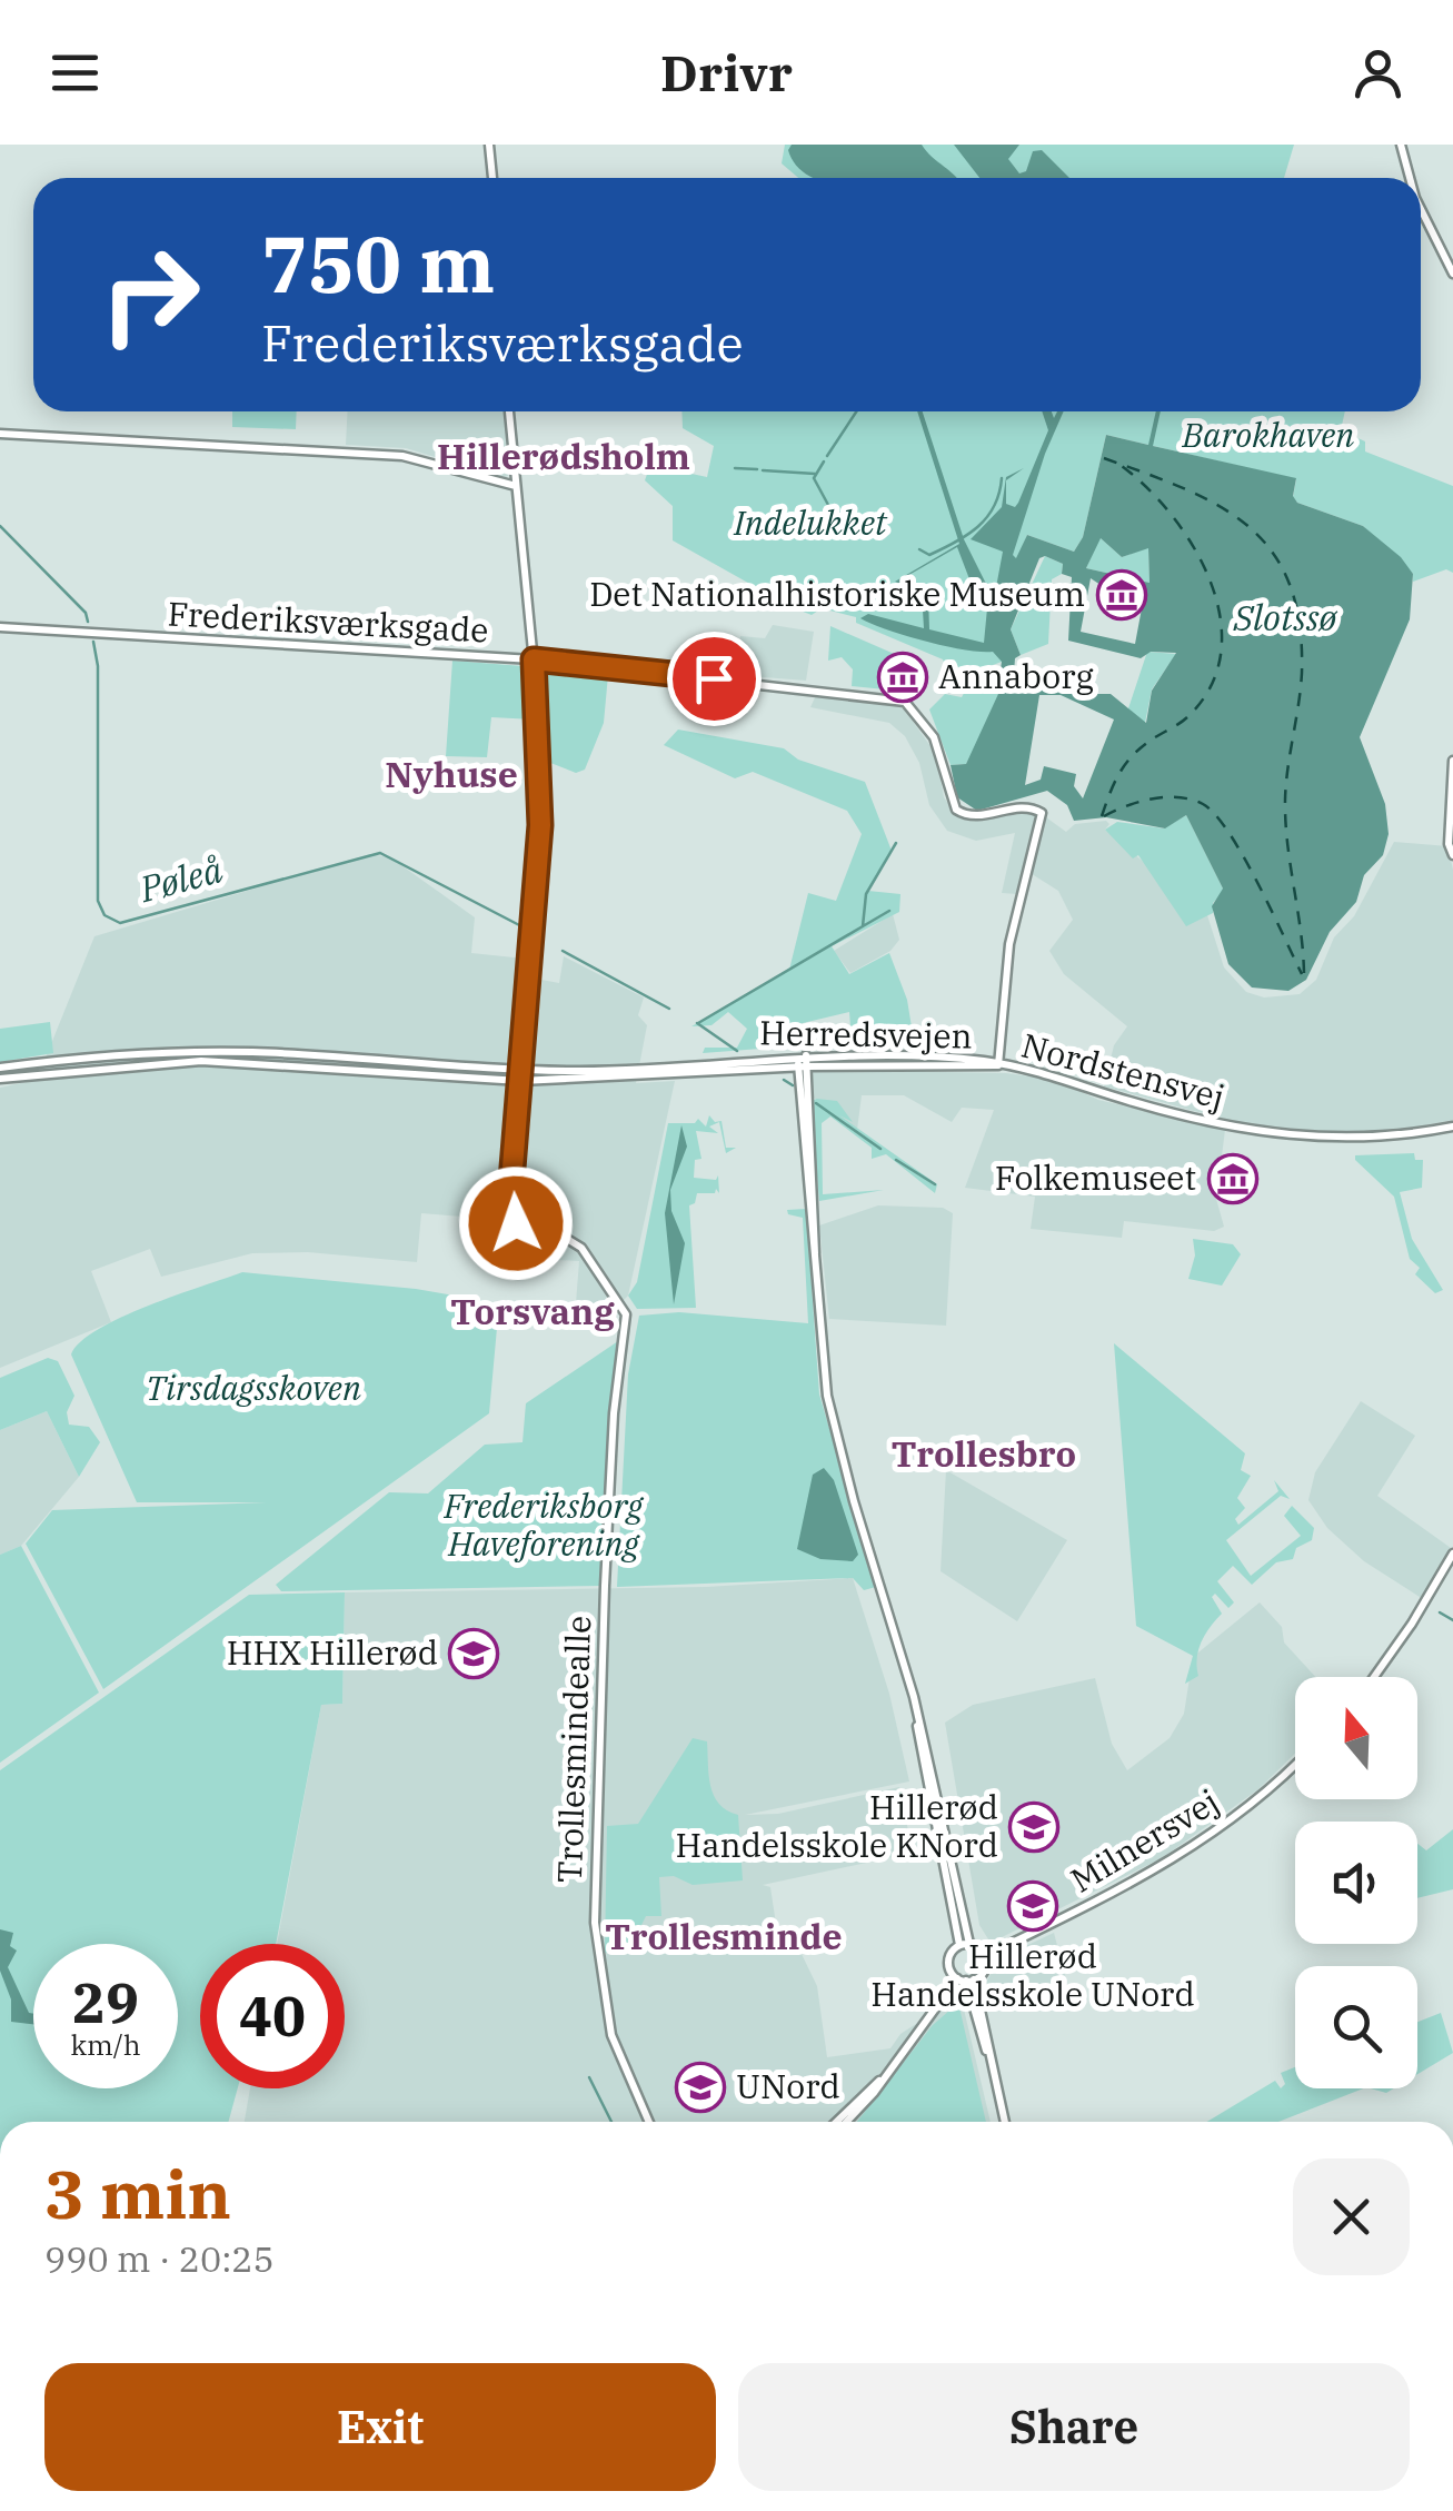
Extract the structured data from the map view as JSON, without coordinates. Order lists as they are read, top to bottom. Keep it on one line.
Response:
{"streets":{"street":["Frederiksværksgade","Herredsvejen","Nordstensvej","Trollesmindealle","Milnersvej"]},"crossings":[["Frederiksværksgade","Herredsvejen"],["Frederiksværksgade","Nordstensvej"],["Herredsvejen","Nordstensvej"],["Herredsvejen","Trollesmindealle"]],"districts":["Hillerødsholm","Nyhuse","Torsvang","Trollesbro","Trollesminde"],"water":["Slotssø","Pøleå"],"parks":["Barokhaven","Indelukket","Tirsdagsskoven","Frederiksborg Haveforening"],"places":{"museum":["Det Nationalhistoriske Museum","Annaborg","Folkemuseet"],"school or university":["HHX Hillerød","Hillerød Handelsskole KNord","Hillerød Handelsskole UNord","UNord"]},"north":"top","page":{"header":"Drivr","turn":["750 m","Frederiksværksgade"],"speed":"29 km/h","limit":"40","heading":["3 min","990 m · 20:25"],"buttons":["Exit","Share"]}}
